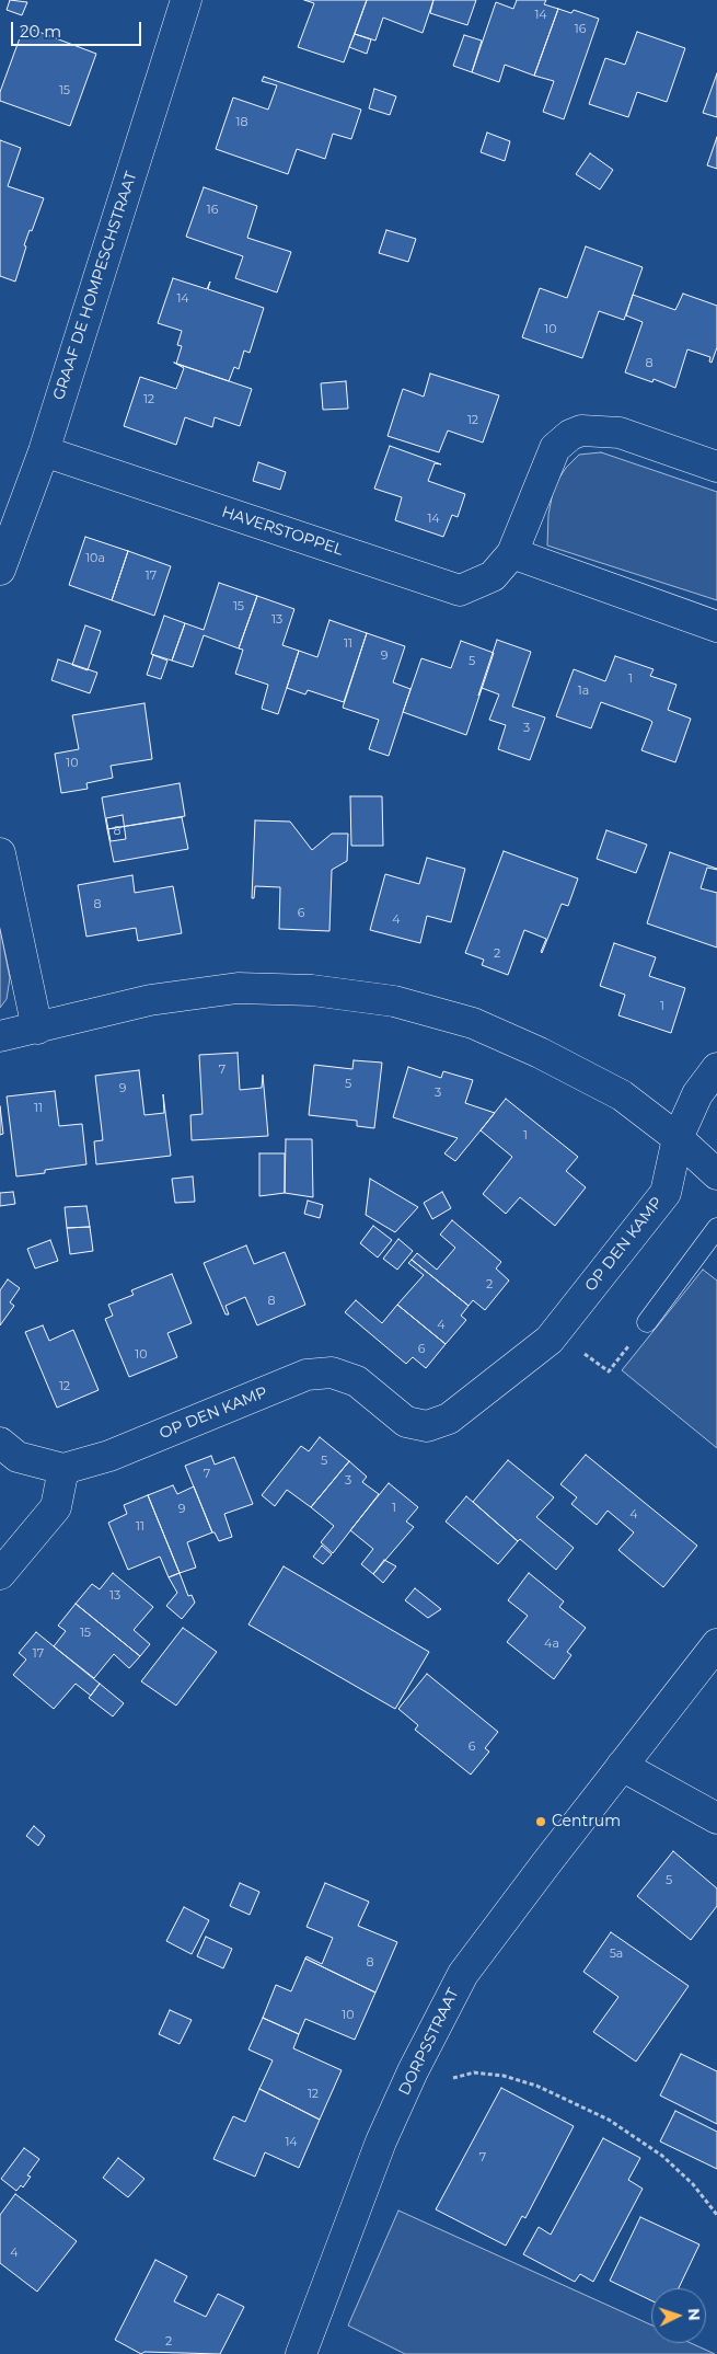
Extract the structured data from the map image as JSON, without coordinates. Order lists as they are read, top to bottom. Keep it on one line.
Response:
{"streets":{"street":["GRAAF DE HOMPESCHSTRAAT","HAVERSTOPPEL","OP DEN KAMP","DORPSSTRAAT"]},"crossings":[["GRAAF DE HOMPESCHSTRAAT","HAVERSTOPPEL"]],"places":["Centrum"],"house_numbers":["14","16","15","18","16","14","10","8","12","12","14","10a","17","15","13","11","9","5","1","1a","3","10","8","8","6","4","2","1","7","5","9","3","11","1","2","8","4","6","10","12","5","7","3","1","9","4","11","13","15","4a","17","6","5","5a","8","10","12","14","7","4","2"],"scale_bar":"20 m","north":"right"}
